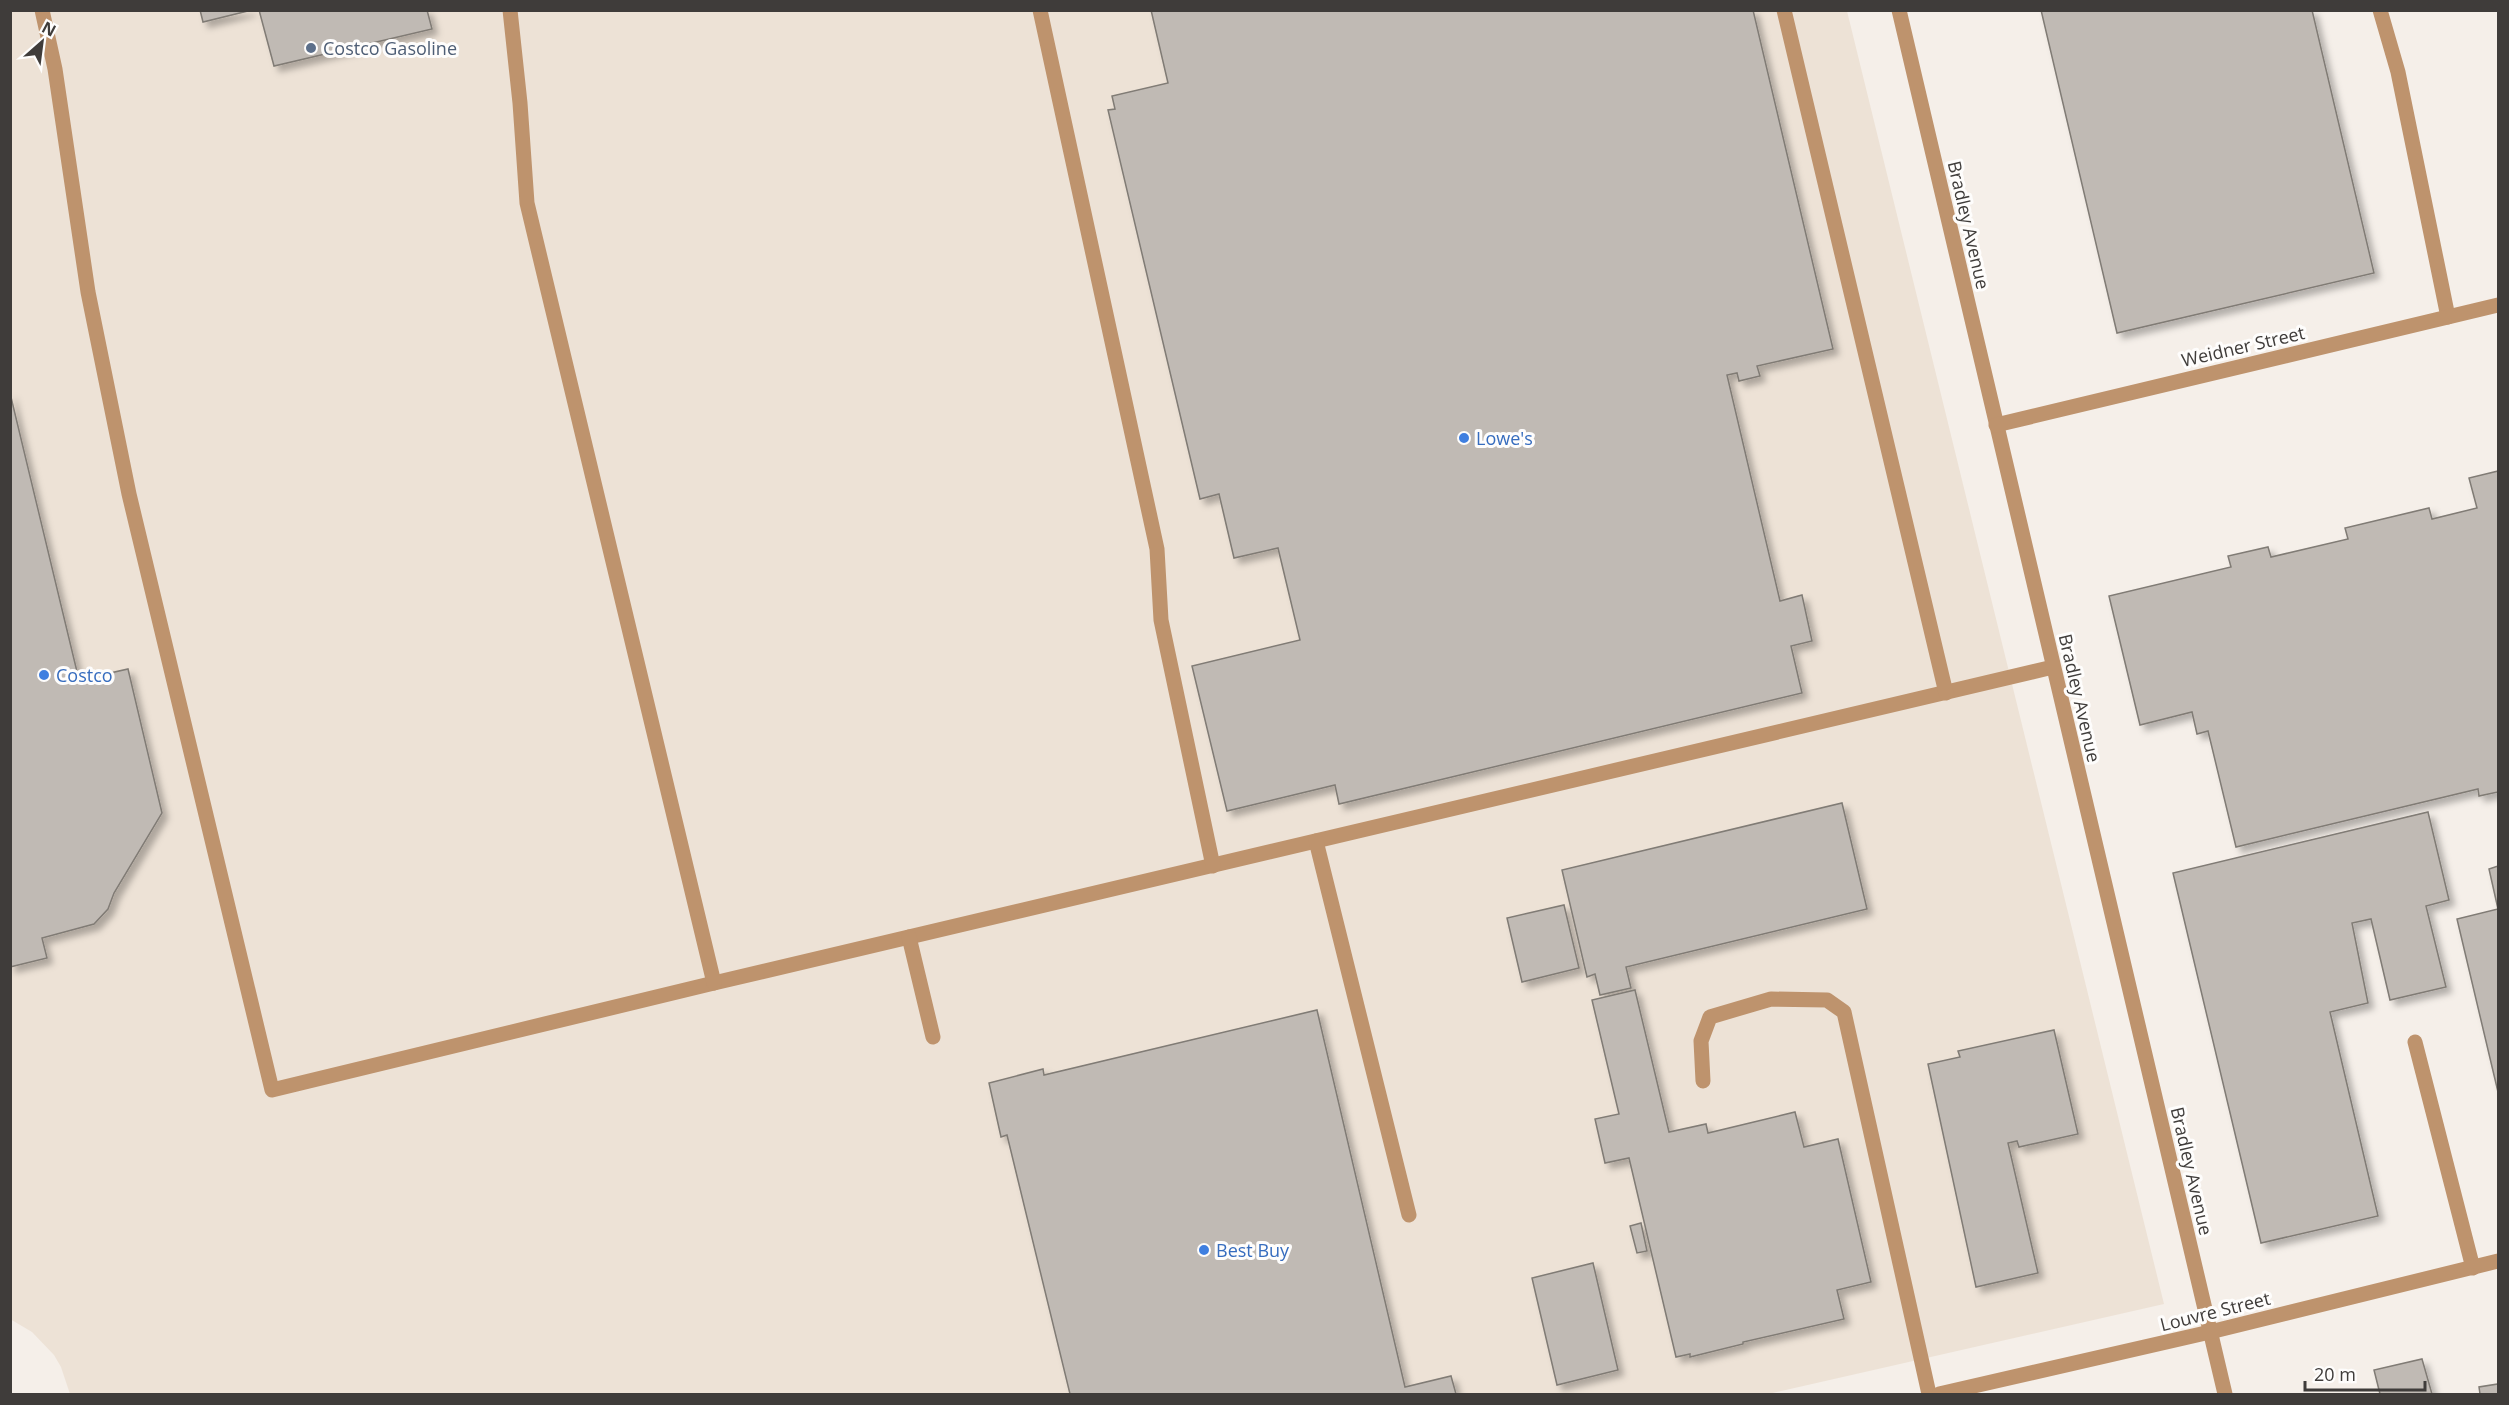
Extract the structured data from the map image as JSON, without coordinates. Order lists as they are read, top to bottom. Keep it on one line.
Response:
{"streets":{"street":["Bradley Avenue","Weidner Street","Louvre Street"]},"crossings":[["Bradley Avenue","Weidner Street"],["Bradley Avenue","Louvre Street"]],"places":["Costco Gasoline","Lowe's","Costco","Best Buy"],"scale_bar":"20 m","north":"top right"}
